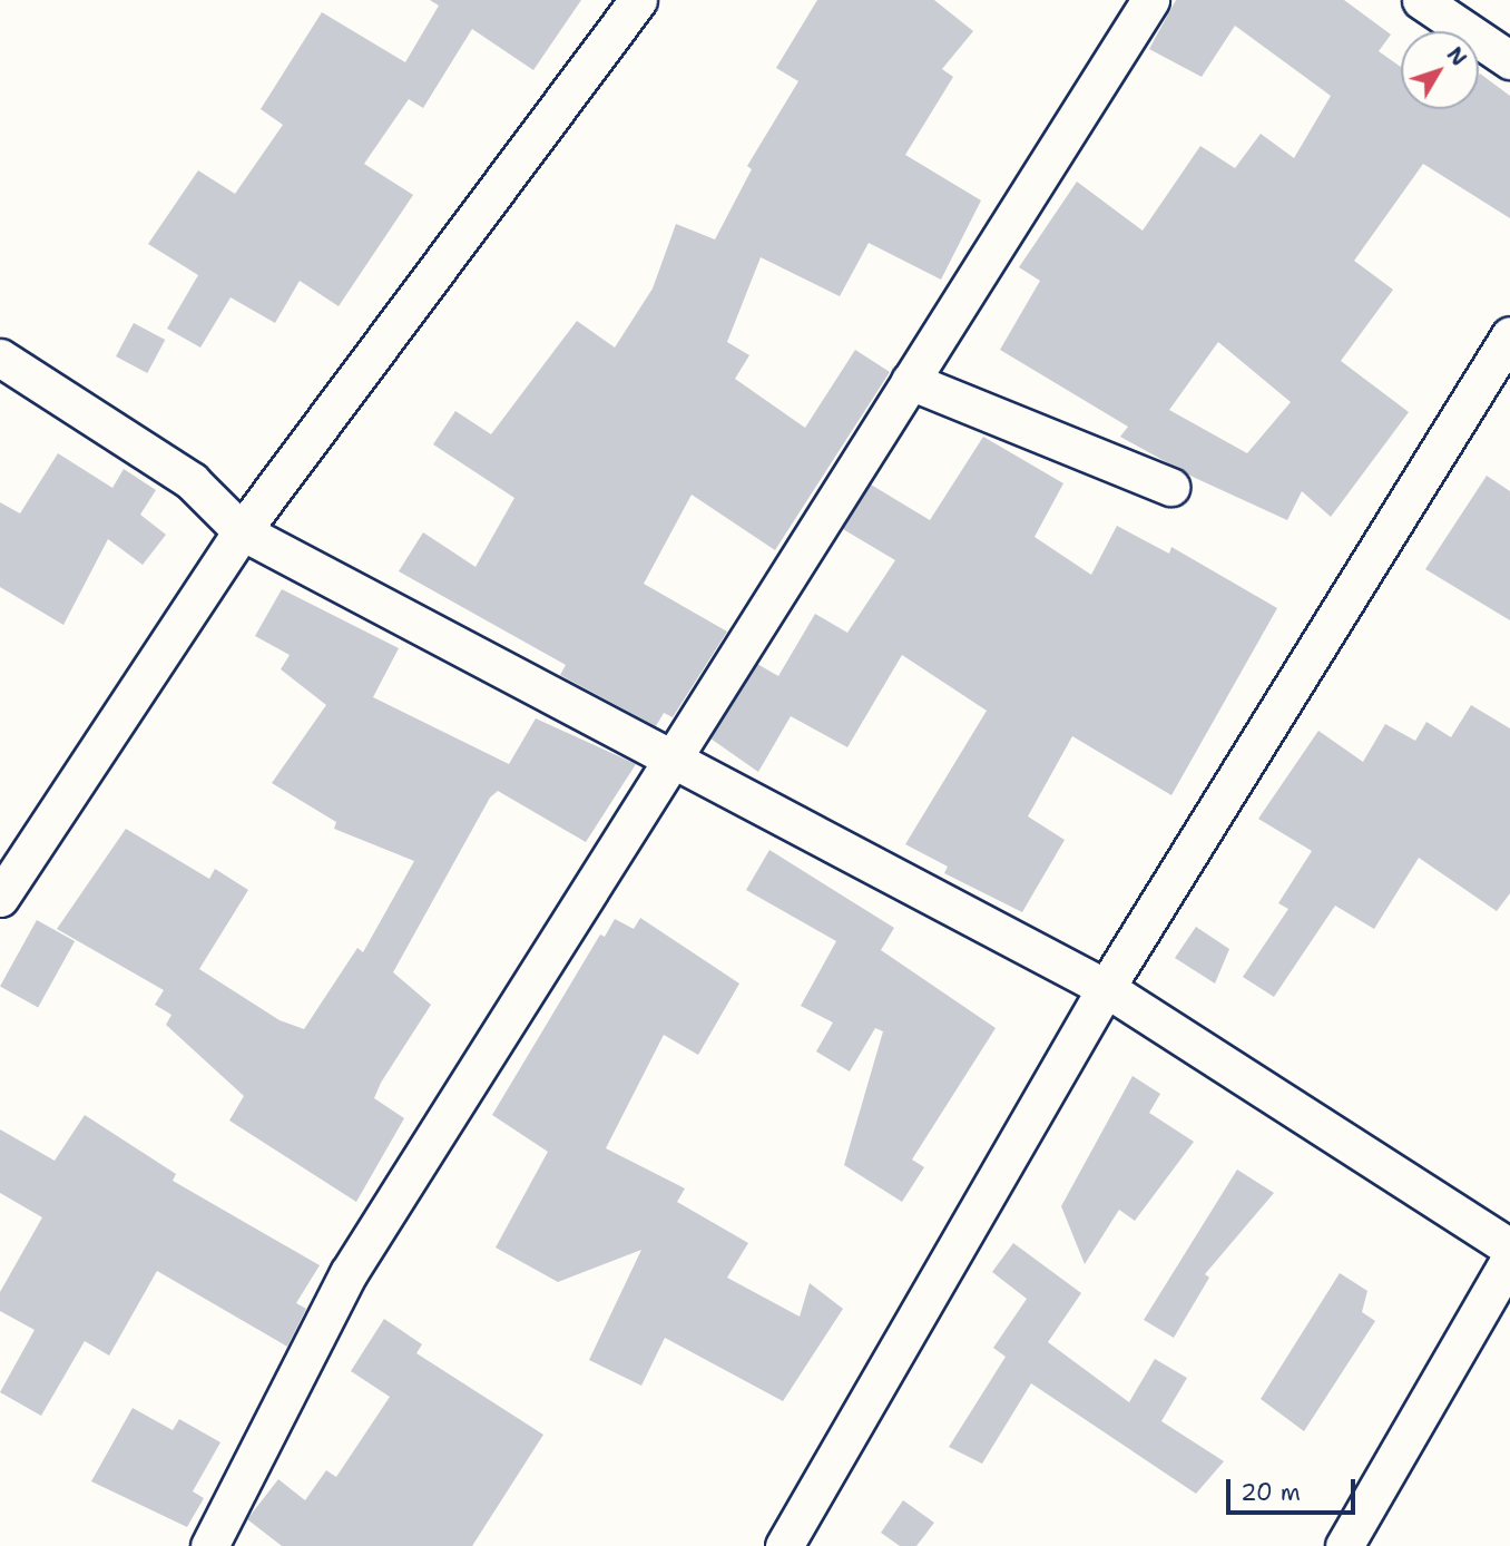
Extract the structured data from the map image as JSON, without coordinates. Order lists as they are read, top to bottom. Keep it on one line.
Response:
{"scale_bar":"20 m","north":"top right"}
